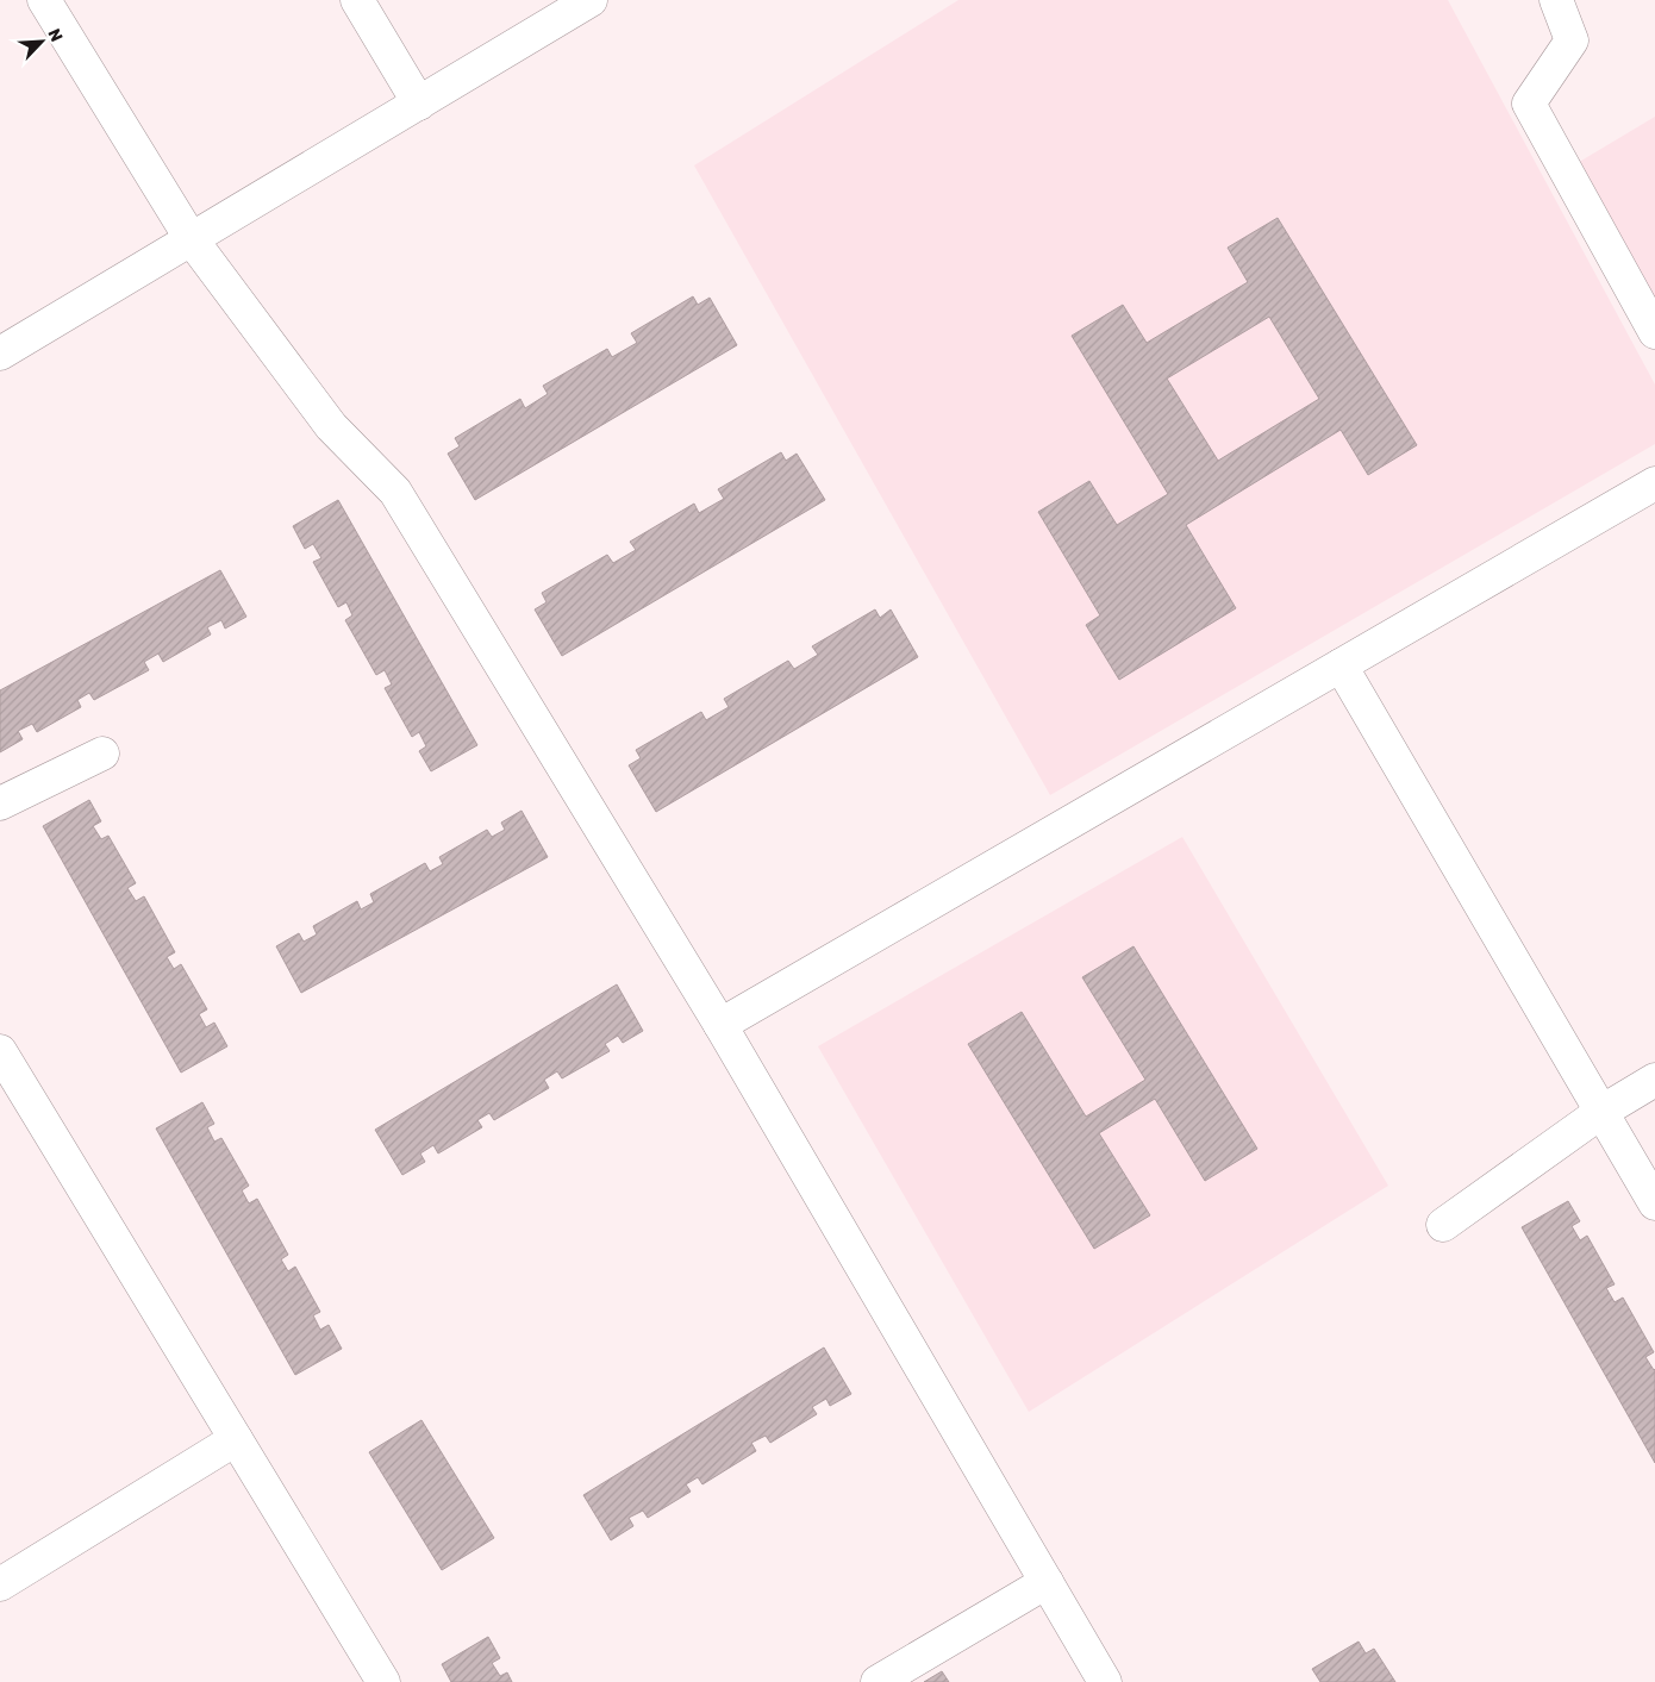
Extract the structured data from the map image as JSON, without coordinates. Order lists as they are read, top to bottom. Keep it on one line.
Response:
{"north":"top right"}
